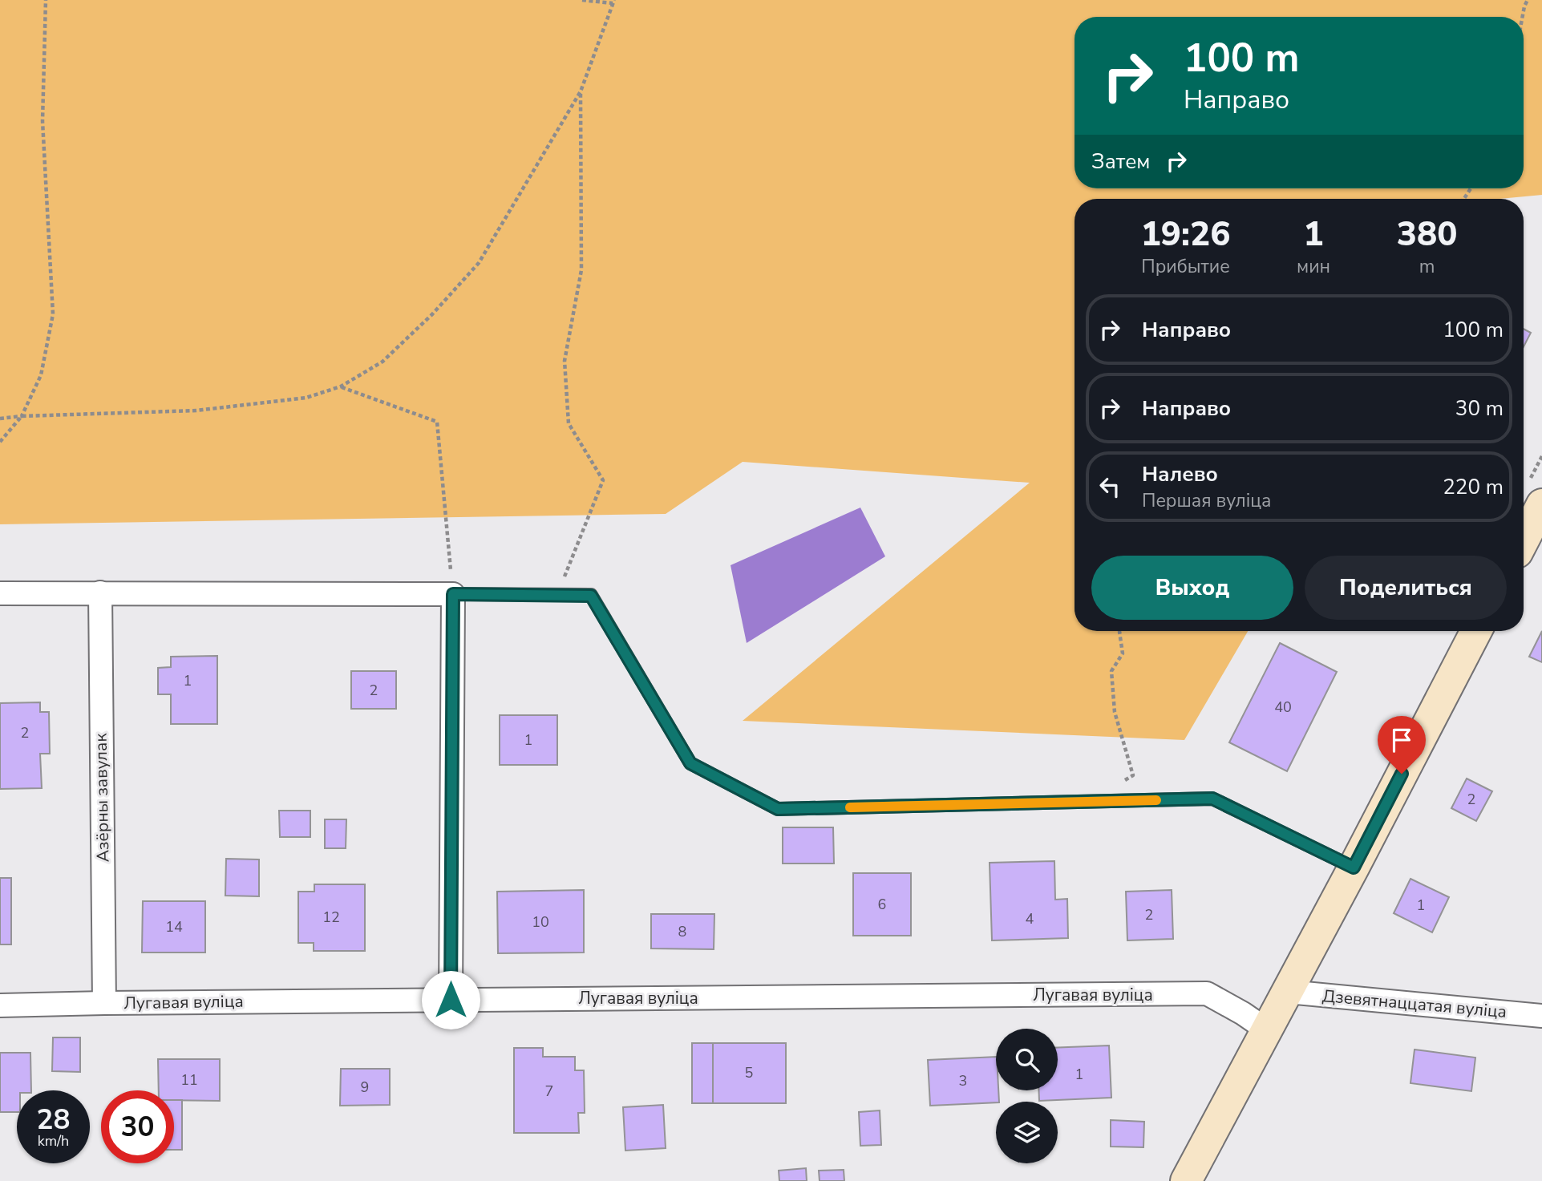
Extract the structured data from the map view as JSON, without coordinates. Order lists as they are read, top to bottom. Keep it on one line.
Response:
{"streets":{"street":["Азёрны завулак","Лугавая вуліца","Дзевятнаццатая вуліца"]},"crossings":[["Азёрны завулак","Лугавая вуліца"]],"house_numbers":["1","2","40","2","1","2","6","1","2","12","4","10","14","8","5","1","11","3","9","7"],"page":{"turn":["100 m","Направо"],"then":"Затем","eta":["19:26","Прибытие","1","мин","380","m"],"list":[{"name":"Направо","value":"100 m"},{"name":"Направо","value":"30 m"},{"name":"Налево","note":"Першая вуліца","value":"220 m"}],"buttons":["Выход","Поделиться"],"speed":"28 km/h","limit":"30"}}
